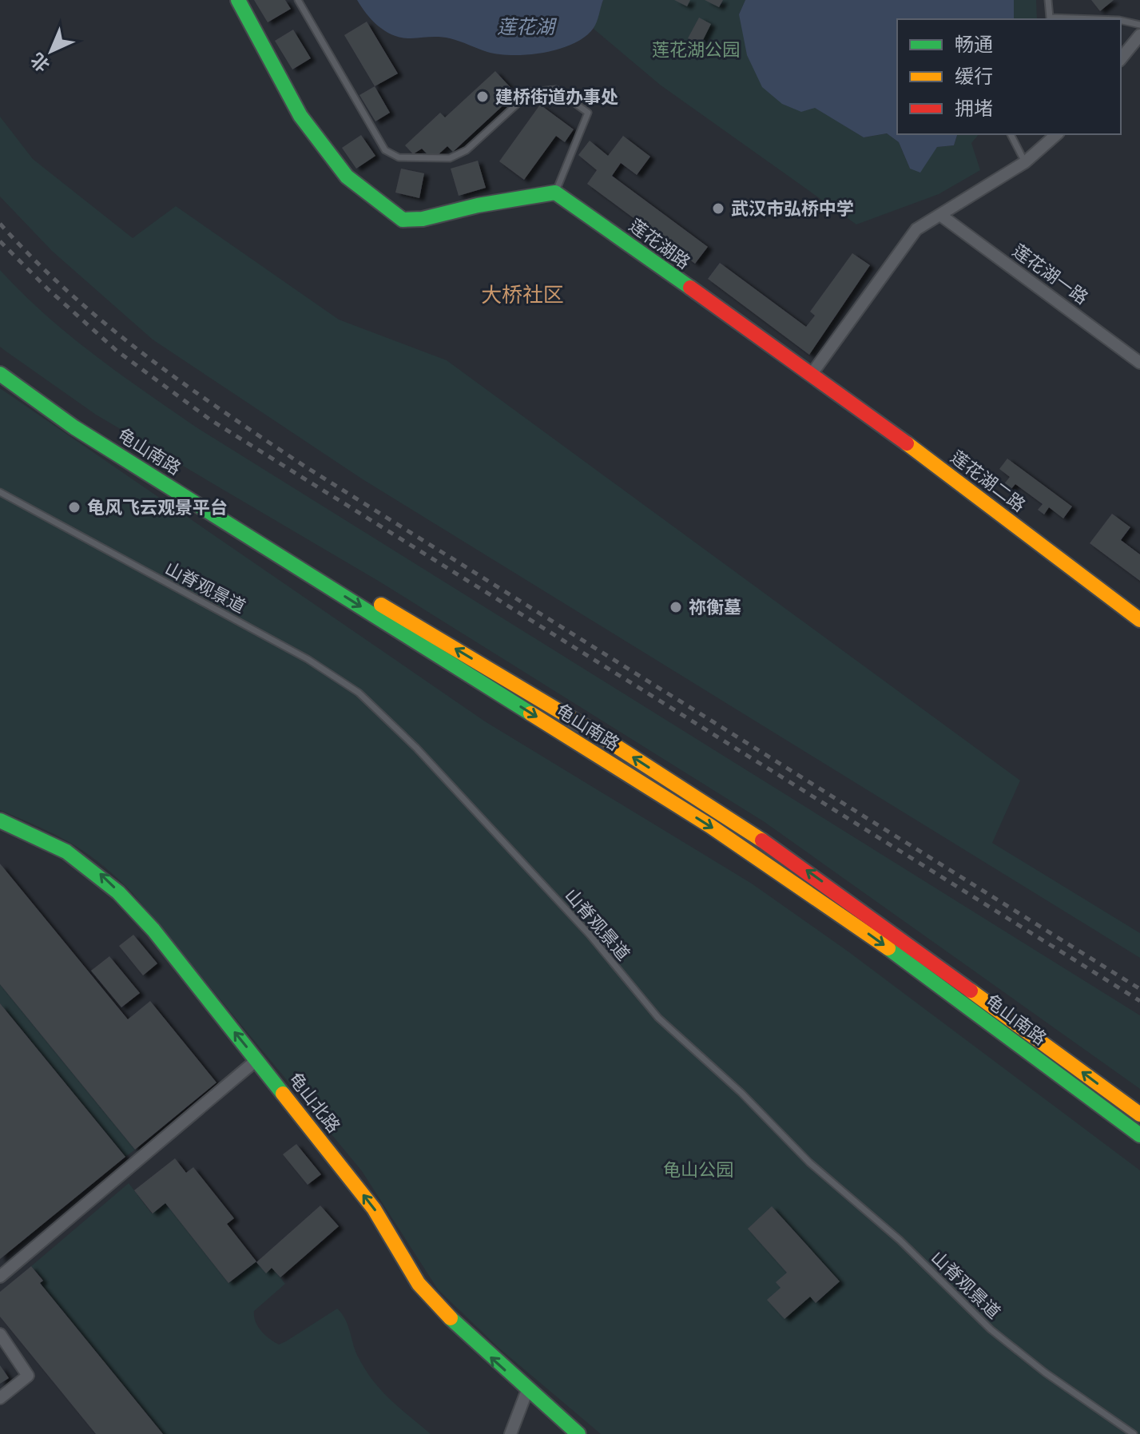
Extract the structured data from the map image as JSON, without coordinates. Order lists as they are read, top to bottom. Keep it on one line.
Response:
{"streets":{"main road":["莲花湖路","龟山南路","莲花湖二路","龟山北路"],"street":["莲花湖一路"],"lane":["山脊观景道"]},"crossings":[["莲花湖路","莲花湖二路"]],"one_way":["龟山北路"],"districts":["大桥社区"],"water":["莲花湖"],"parks":["莲花湖公园","龟山公园"],"places":["建桥街道办事处","武汉市弘桥中学","龟风飞云观景平台","祢衡墓"],"legend":["畅通","缓行","拥堵"],"north":"bottom left"}
